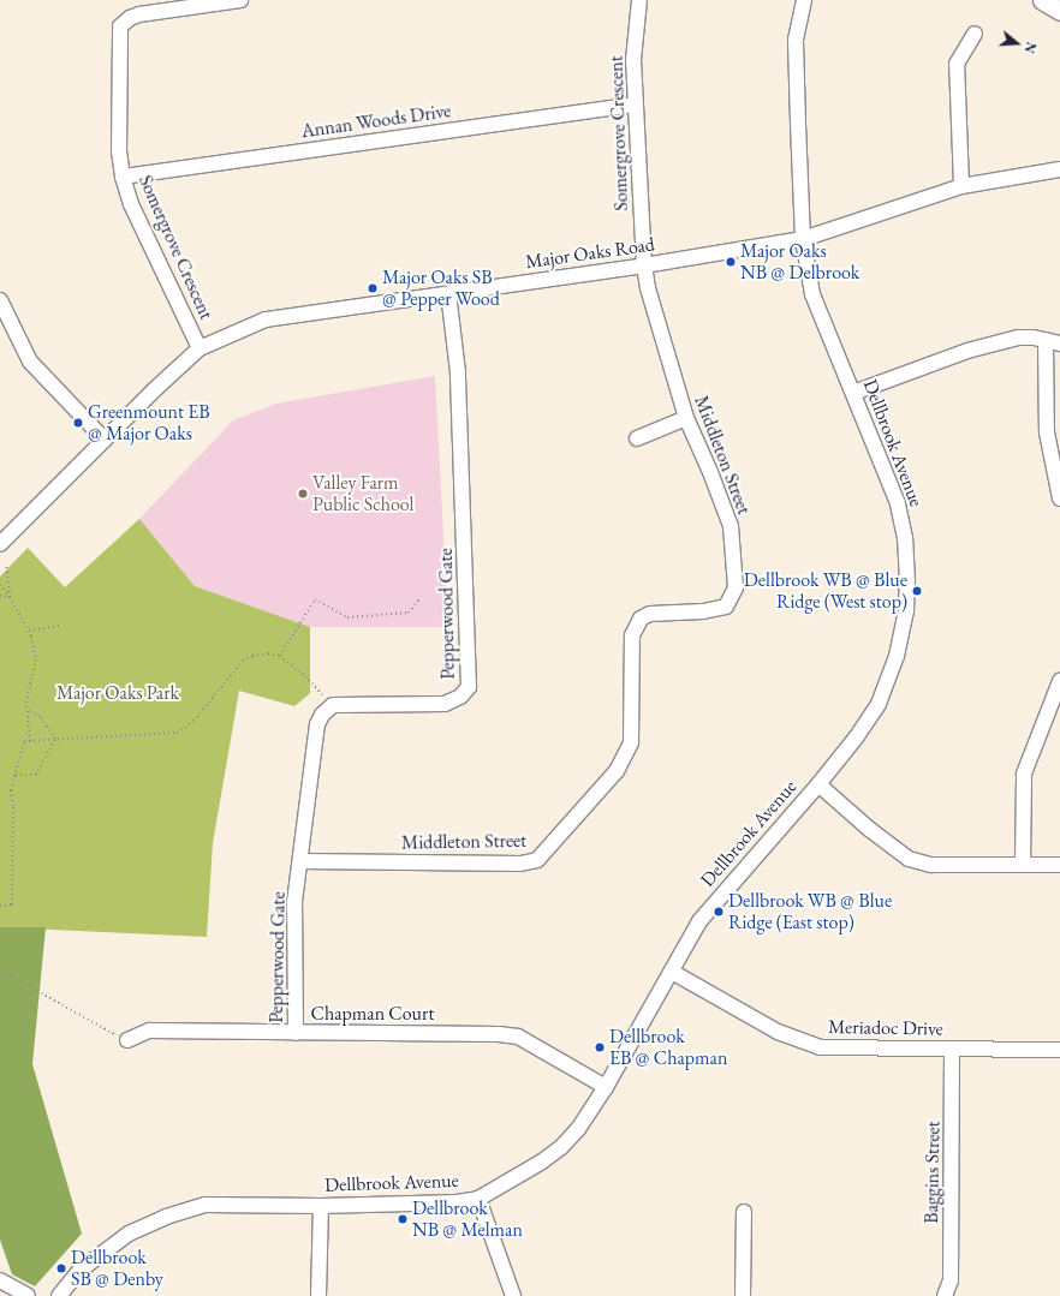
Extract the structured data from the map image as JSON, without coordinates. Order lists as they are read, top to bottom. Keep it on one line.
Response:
{"streets":{"street":["Annan Woods Drive","Somergrove Crescent","Major Oaks Road","Dellbrook Avenue","Middleton Street","Pepperwood Gate","Chapman Court","Meriadoc Drive","Baggins Street"]},"crossings":[["Annan Woods Drive","Somergrove Crescent"],["Somergrove Crescent","Major Oaks Road"],["Somergrove Crescent","Middleton Street"],["Major Oaks Road","Dellbrook Avenue"],["Major Oaks Road","Middleton Street"],["Major Oaks Road","Pepperwood Gate"],["Dellbrook Avenue","Chapman Court"],["Dellbrook Avenue","Meriadoc Drive"],["Middleton Street","Pepperwood Gate"],["Pepperwood Gate","Chapman Court"],["Meriadoc Drive","Baggins Street"]],"parks":["Major Oaks Park"],"places":["Major Oaks NB @ Delbrook","Major Oaks SB @ Pepper Wood","Greenmount EB @ Major Oaks","Valley Farm Public School","Dellbrook WB @ Blue Ridge (West stop)","Dellbrook WB @ Blue Ridge (East stop)","Dellbrook EB @ Chapman","Dellbrook NB @ Melman","Dellbrook SB @ Denby"],"north":"right"}
